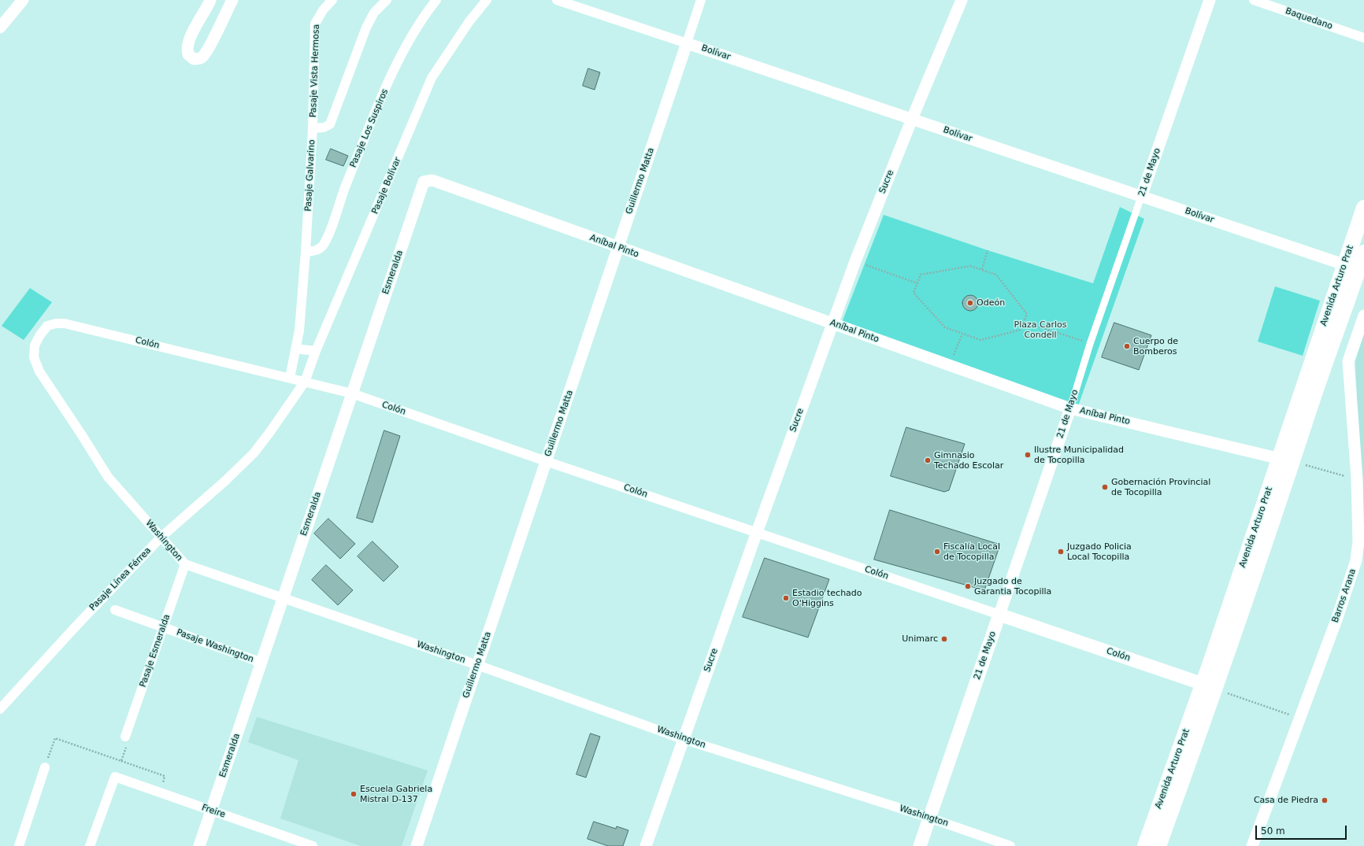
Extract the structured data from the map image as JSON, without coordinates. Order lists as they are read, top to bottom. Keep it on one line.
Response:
{"streets":{"highway":["Avenida Arturo Prat"],"main road":["21 de Mayo","Colón"],"street":["Baquedano","Bolívar","Pasaje Vista Hermosa","Pasaje Los Suspiros","Pasaje Galvarino","Guillermo Matta","Sucre","Pasaje Bolívar","Aníbal Pinto","Esmeralda","Washington","Pasaje Línea Férrea","Barros Arana","Pasaje Washington","Pasaje Esmeralda","Freire"]},"crossings":[["Bolívar","21 de Mayo"],["Bolívar","Guillermo Matta"],["Bolívar","Sucre"],["Bolívar","Avenida Arturo Prat"],["Pasaje Vista Hermosa","Pasaje Galvarino"],["Pasaje Los Suspiros","Pasaje Galvarino"],["21 de Mayo","Aníbal Pinto"],["21 de Mayo","Colón"],["21 de Mayo","Washington"],["Pasaje Galvarino","Colón"],["Guillermo Matta","Aníbal Pinto"],["Guillermo Matta","Colón"],["Guillermo Matta","Washington"],["Sucre","Aníbal Pinto"],["Sucre","Colón"],["Sucre","Washington"],["Pasaje Bolívar","Colón"],["Pasaje Bolívar","Pasaje Línea Férrea"],["Aníbal Pinto","Esmeralda"],["Aníbal Pinto","Avenida Arturo Prat"],["Esmeralda","Colón"],["Esmeralda","Washington"],["Esmeralda","Pasaje Washington"],["Esmeralda","Freire"],["Avenida Arturo Prat","Colón"],["Colón","Washington"],["Colón","Pasaje Línea Férrea"],["Washington","Pasaje Línea Férrea"],["Washington","Pasaje Esmeralda"],["Pasaje Washington","Pasaje Esmeralda"]],"parks":["Plaza Carlos Condell"],"places":["Odeón","Cuerpo de Bomberos","Ilustre Municipalidad de Tocopilla","Gimnasio Techado Escolar","Gobernación Provincial de Tocopilla","Fiscalía Local de Tocopilla","Juzgado Policia Local Tocopilla","Juzgado de Garantia Tocopilla","Estadio techado O'Higgins","Unimarc","Escuela Gabriela Mistral D-137","Casa de Piedra"],"scale_bar":"50 m"}
